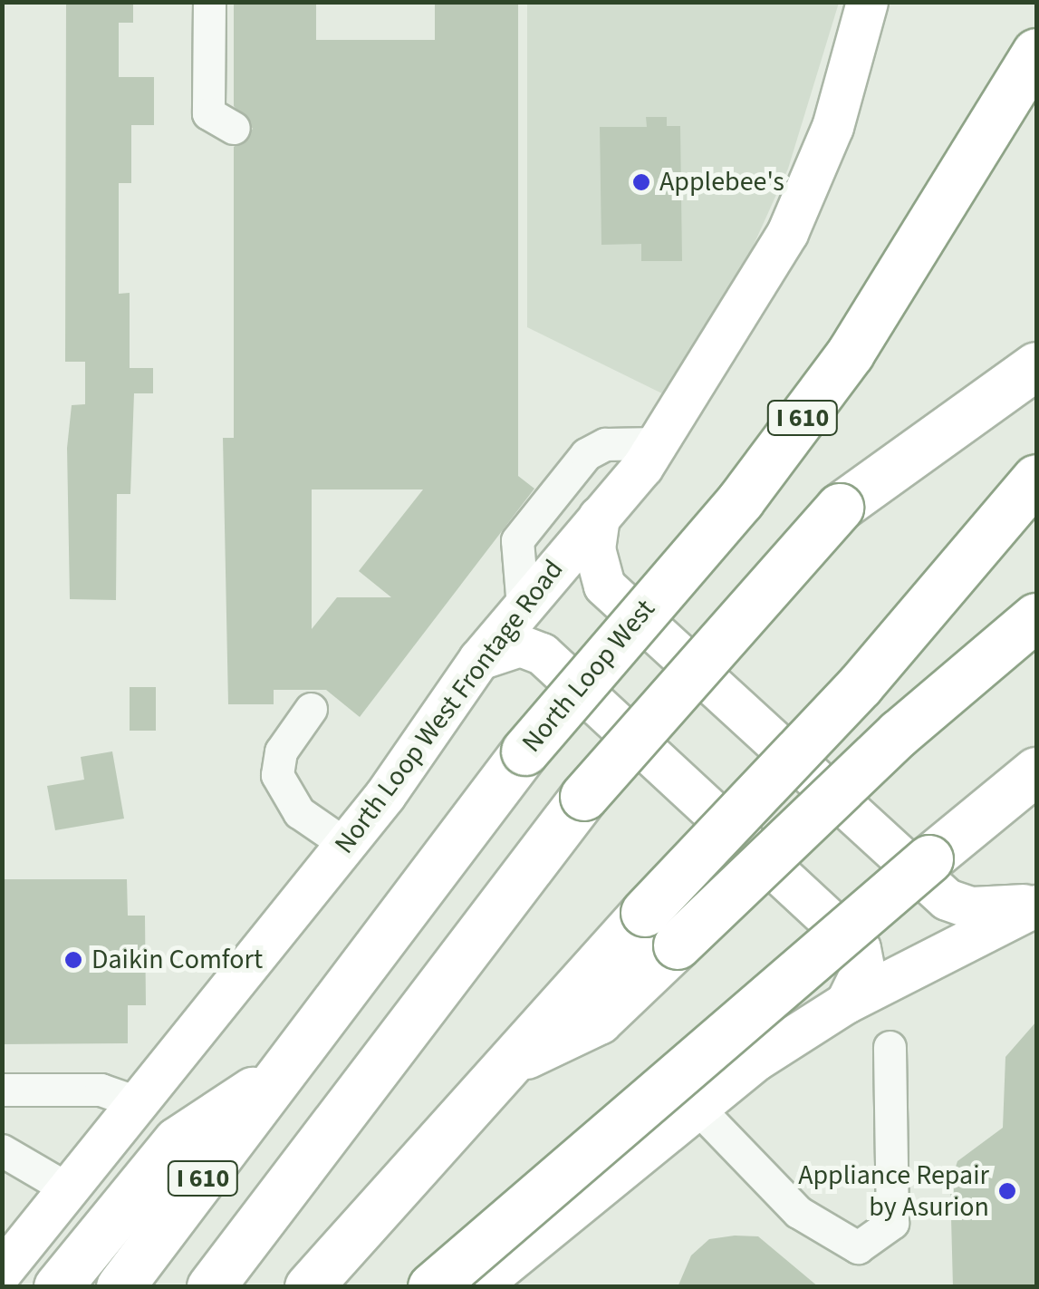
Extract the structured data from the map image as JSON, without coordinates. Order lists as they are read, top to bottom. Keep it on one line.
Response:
{"streets":{"highway":["I 610","North Loop West"],"main road":["North Loop West Frontage Road"]},"places":["Applebee's","Daikin Comfort","Appliance Repair by Asurion"]}
